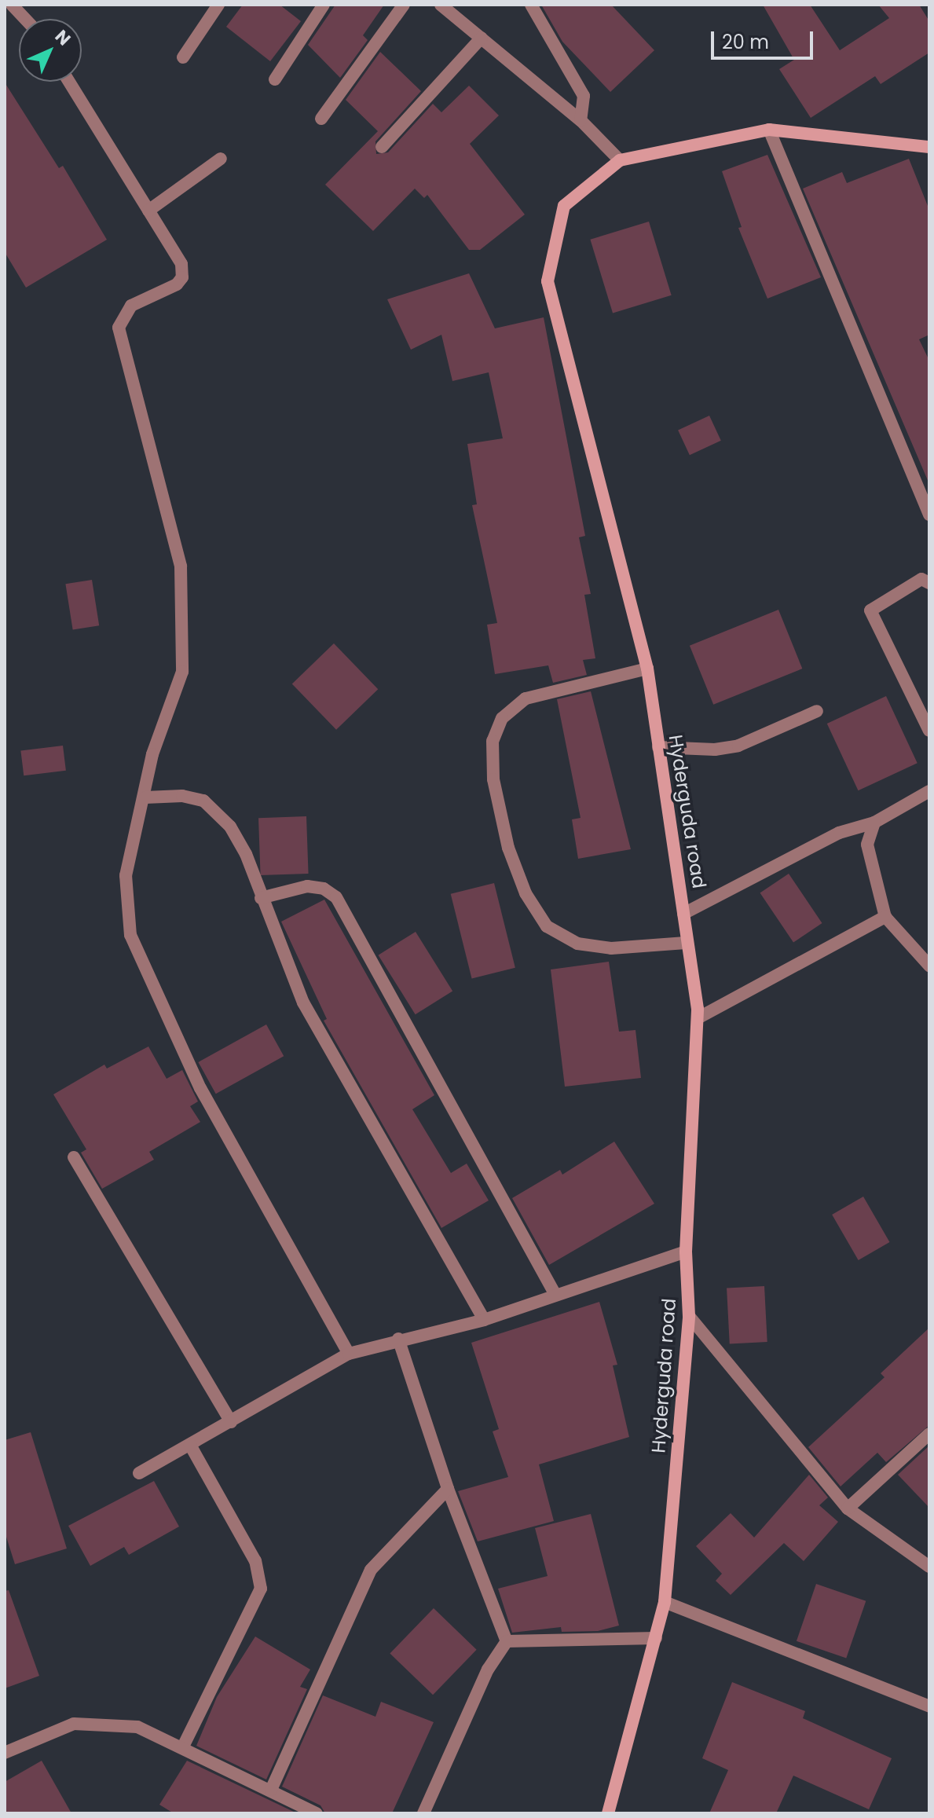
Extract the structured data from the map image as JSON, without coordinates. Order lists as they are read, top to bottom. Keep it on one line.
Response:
{"streets":{"street":["Hyderguda road"]},"scale_bar":"20 m","north":"top right"}
